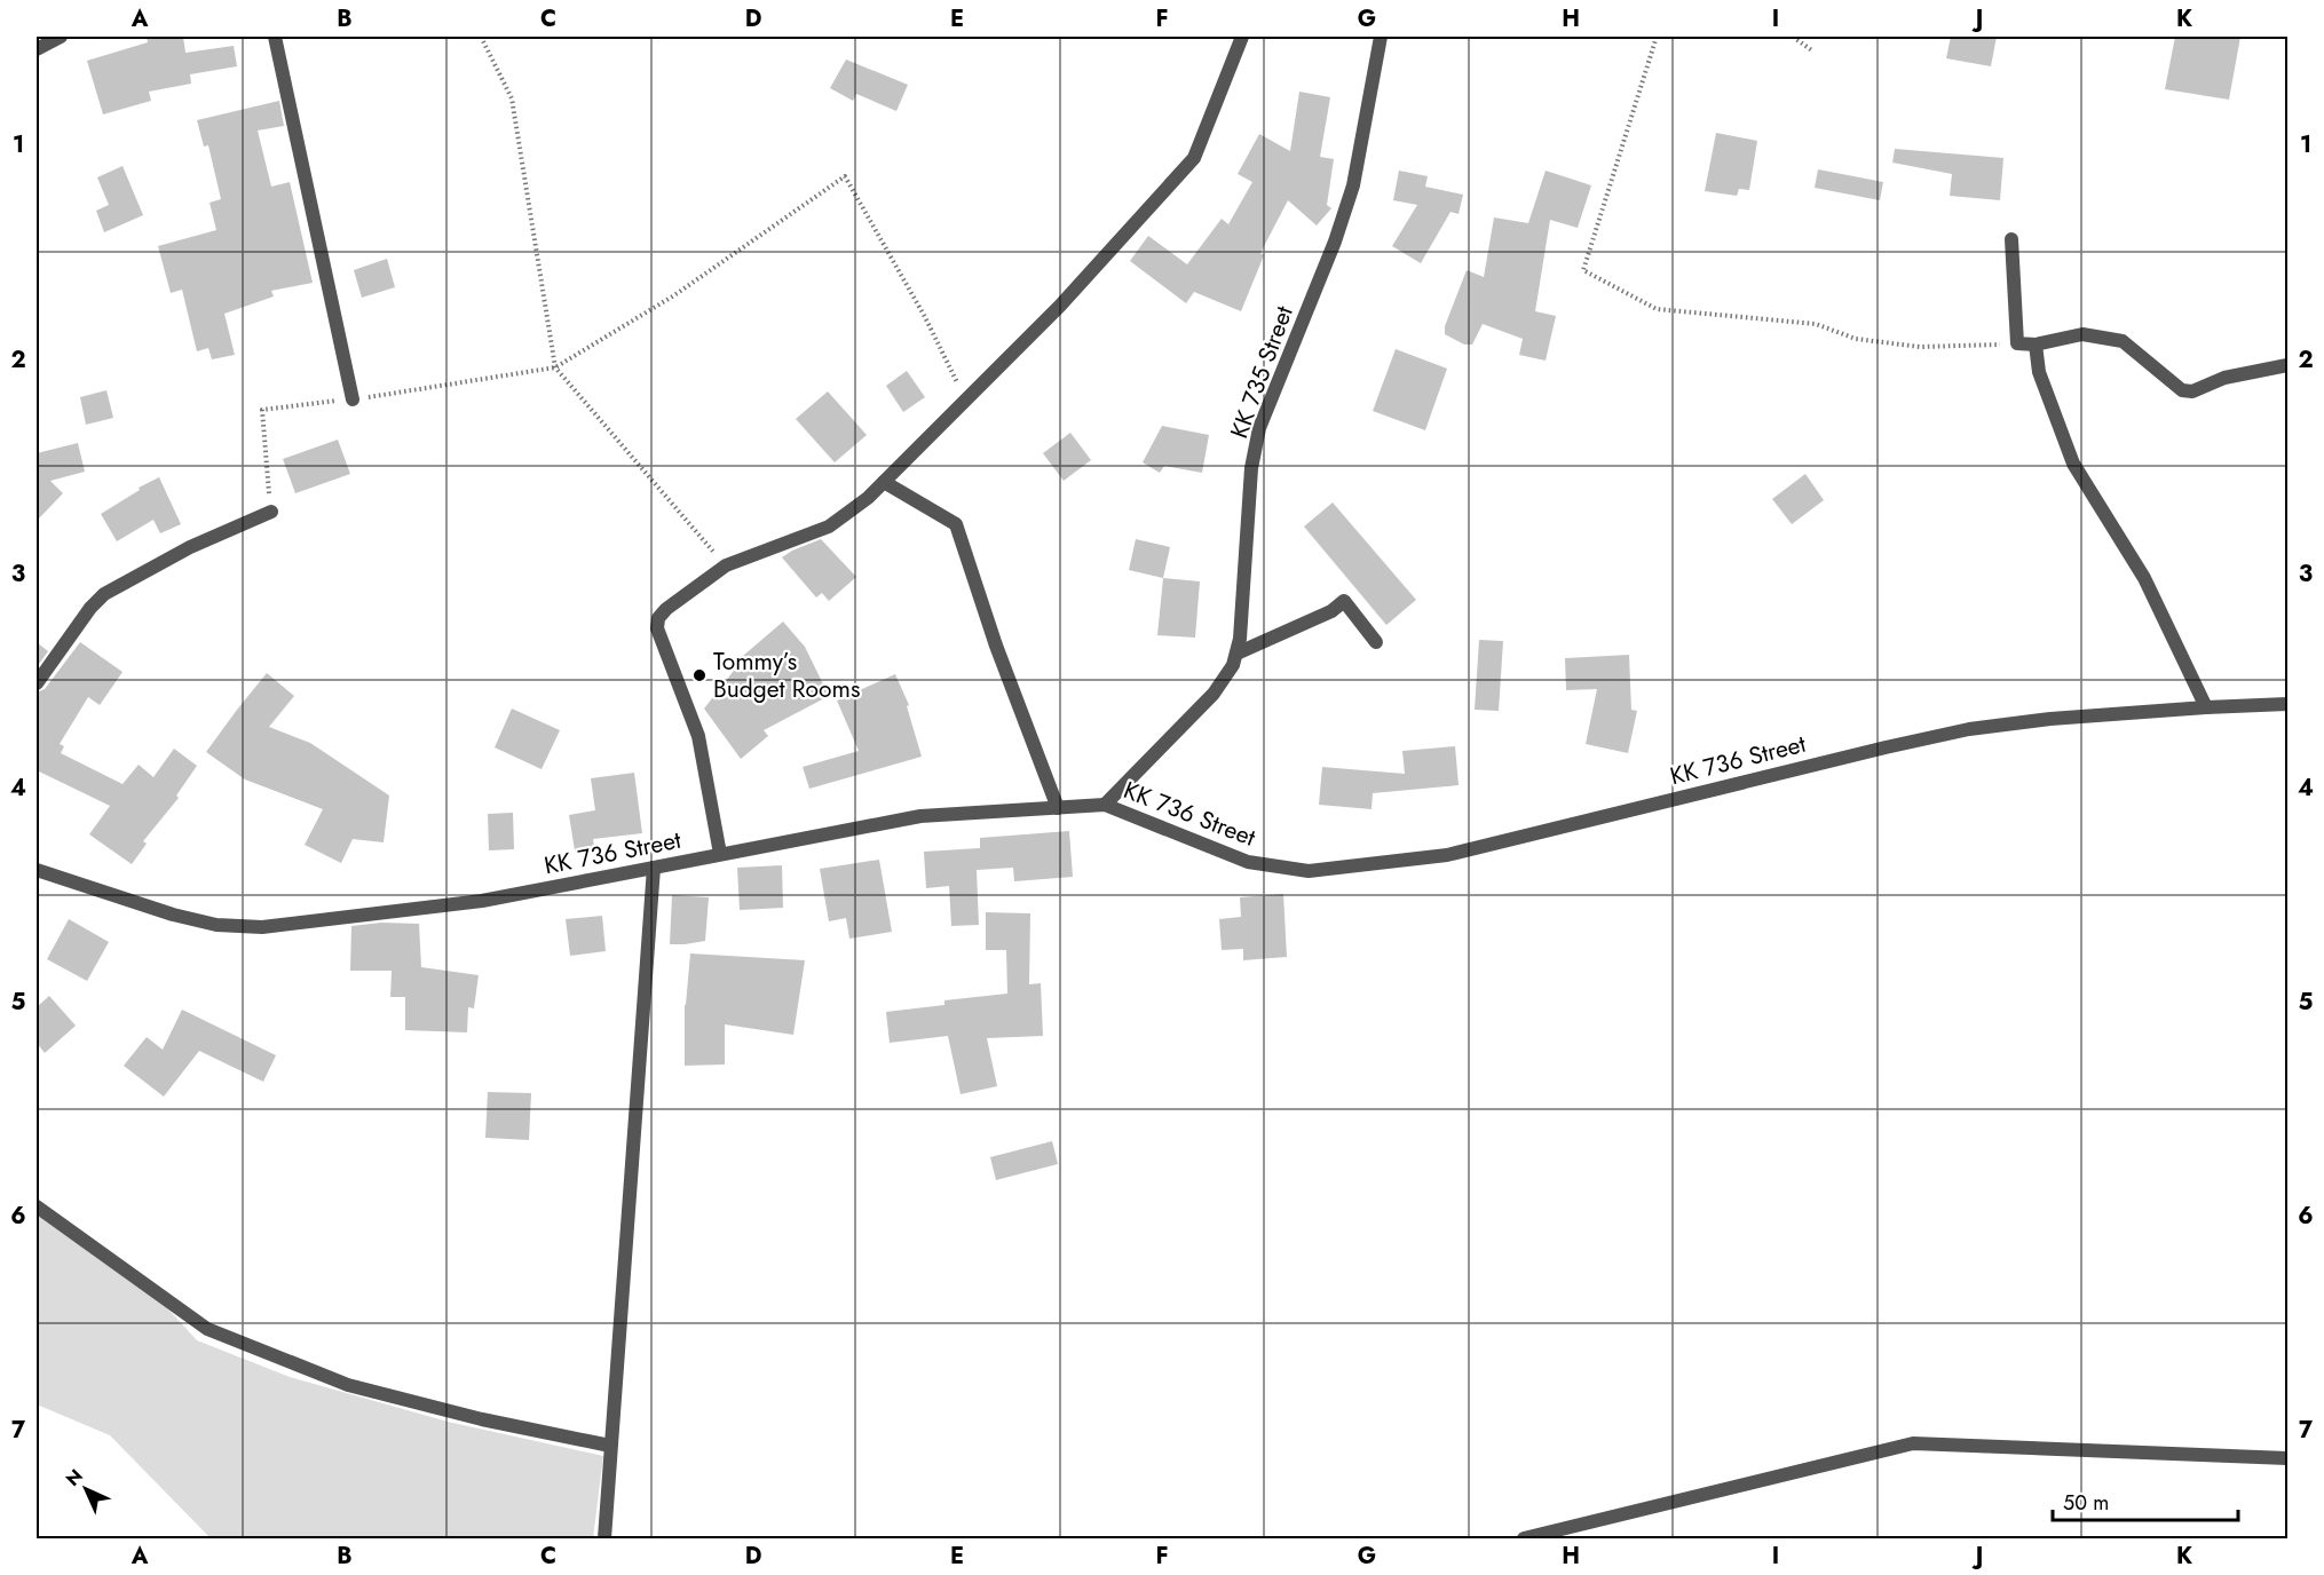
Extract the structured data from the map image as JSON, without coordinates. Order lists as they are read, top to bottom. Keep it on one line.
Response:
{"streets":{"street":["KK 735 Street","KK 736 Street"]},"crossings":[["KK 735 Street","KK 736 Street"]],"places":["Tommy’s Budget Rooms"],"scale_bar":"50 m","north":"top left","grid":{"columns":["A","B","C","D","E","F","G","H","I","J","K"],"rows":["1","2","3","4","5","6","7"]}}
